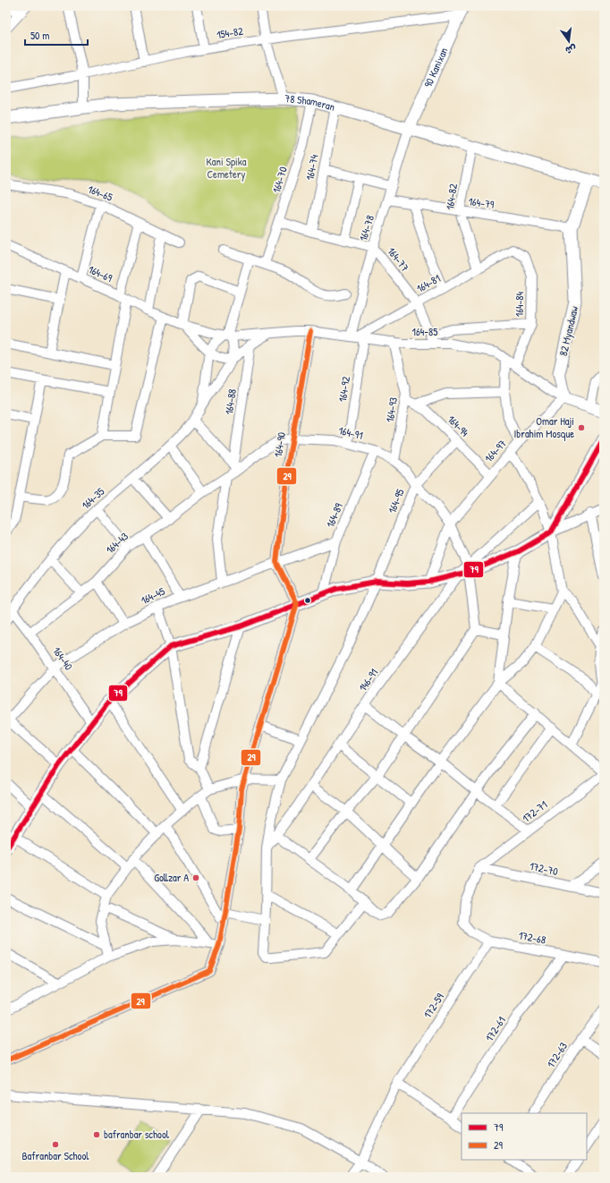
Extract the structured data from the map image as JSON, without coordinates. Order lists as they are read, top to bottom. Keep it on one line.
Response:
{"streets":{"street":["154-82","90 Kanixan","78 Shameran","164-74","164-70","164-65","164-82","164-79","164-78","164-77","164-69","164-81","164-84","82 Myandwaw","164-85","164-92","164-88","164-93","164-94","164-91","164-90","164-97","164-35","164-95","164-89","164-43","164-45","164-40","146-91","172-71","172-70","172-68","172-59","172-61","172-63"]},"crossings":[["154-82","90 Kanixan"],["90 Kanixan","78 Shameran"],["90 Kanixan","164-78"],["78 Shameran","164-74"],["78 Shameran","164-70"],["78 Shameran","164-82"],["78 Shameran","164-78"],["78 Shameran","82 Myandwaw"],["164-82","164-79"],["164-82","164-81"],["164-79","164-78"],["164-79","82 Myandwaw"],["164-78","164-77"],["164-78","164-81"],["164-78","164-85"],["164-78","164-92"],["164-77","164-81"],["164-77","164-85"],["164-69","164-85"],["164-69","164-35"],["164-81","164-84"],["164-81","164-85"],["164-81","164-92"],["164-84","164-85"],["82 Myandwaw","164-85"],["82 Myandwaw","164-97"],["164-85","164-92"],["164-85","164-88"],["164-85","164-93"],["164-85","164-90"],["164-85","164-97"],["164-85","164-35"],["164-92","164-91"],["164-88","164-91"],["164-93","164-94"],["164-93","164-91"],["164-94","164-97"],["164-94","164-95"],["164-91","164-90"],["164-91","164-97"],["164-91","164-95"],["164-91","164-89"],["164-91","164-43"],["164-90","164-45"],["164-35","164-40"],["164-95","146-91"],["164-89","164-45"],["164-43","164-40"],["164-45","164-40"],["172-71","172-70"],["172-71","172-68"],["172-70","172-68"],["172-68","172-59"],["172-68","172-61"]],"parks":["Kani Spika Cemetery"],"places":["Omar Haji Ibrahim Mosque","Gollzar A","bafranbar school","Bafranbar School"],"lines":["transit line 29","transit line 79"],"legend":["79","29"],"scale_bar":"50 m","north":"bottom"}
